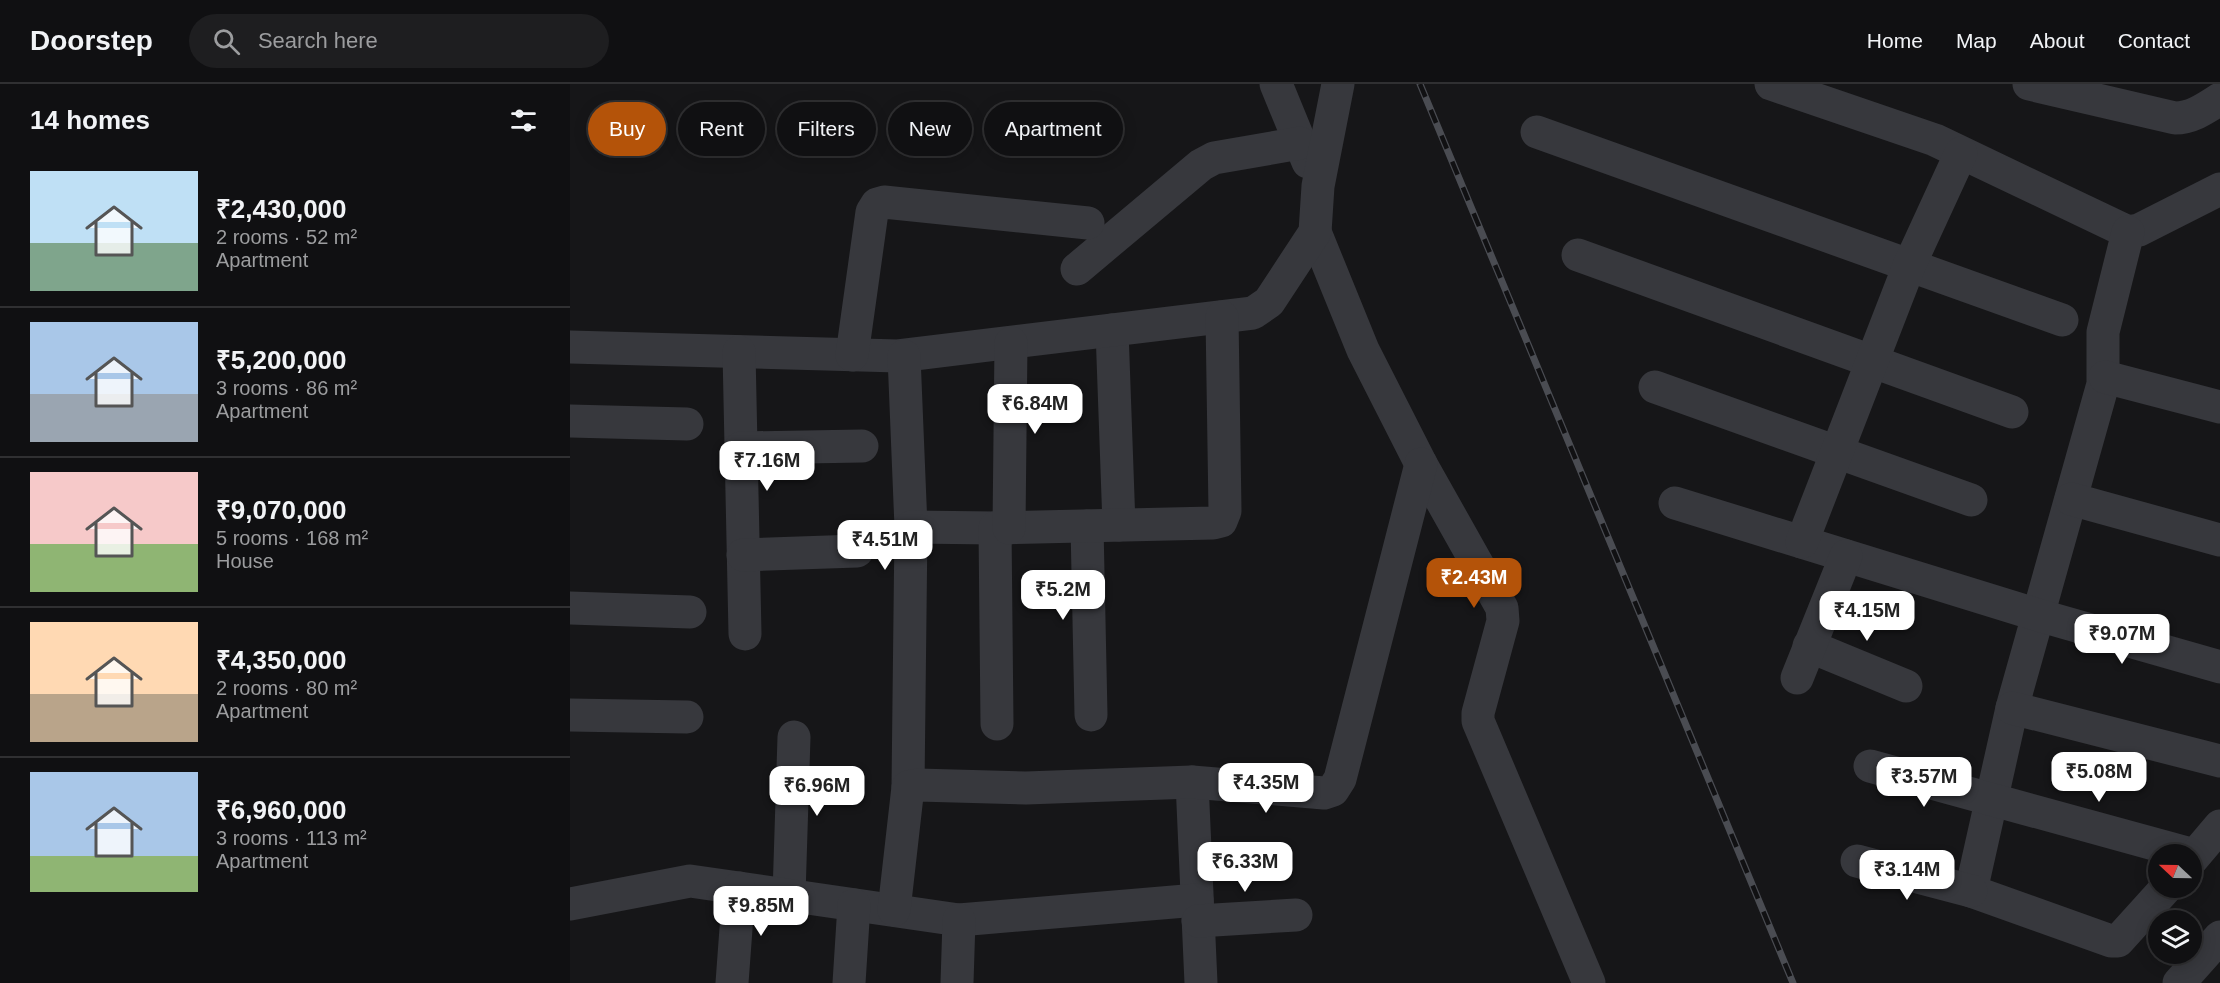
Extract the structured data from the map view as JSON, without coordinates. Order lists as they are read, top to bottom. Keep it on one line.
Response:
{"north":"left","page":{"header":"Doorstep","search":"Search here","nav":["Home","Map","About","Contact"],"heading":"14 homes","chip":["Buy","Rent","Filters","New","Apartment"],"list":[{"name":"₹2,430,000","note":"2 rooms · 52 m² · Apartment"},{"name":"₹5,200,000","note":"3 rooms · 86 m² · Apartment"},{"name":"₹9,070,000","note":"5 rooms · 168 m² · House"},{"name":"₹4,350,000","note":"2 rooms · 80 m² · Apartment"},{"name":"₹6,960,000","note":"3 rooms · 113 m² · Apartment"}],"price":["₹6.84M","₹7.16M","₹4.51M","₹2.43M","₹5.2M","₹4.15M","₹9.07M","₹5.08M","₹3.57M","₹4.35M","₹6.96M","₹6.33M","₹3.14M","₹9.85M"]}}
